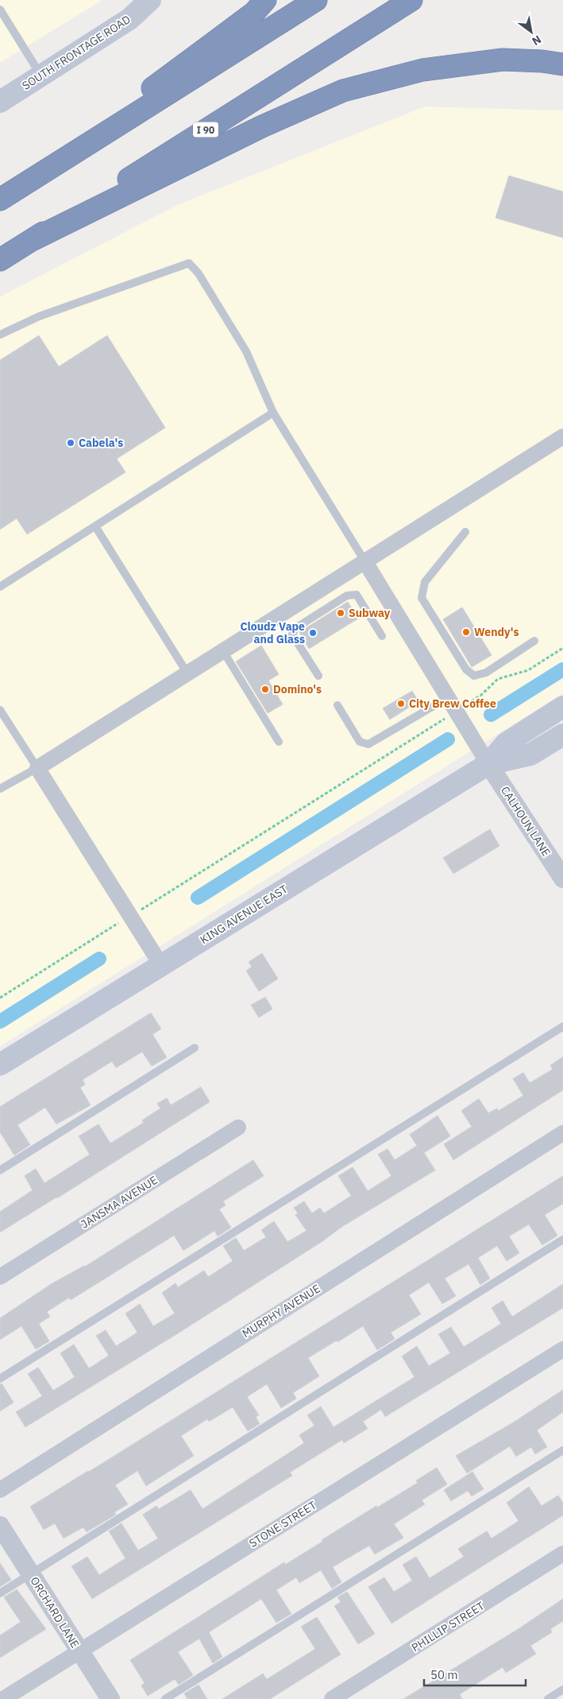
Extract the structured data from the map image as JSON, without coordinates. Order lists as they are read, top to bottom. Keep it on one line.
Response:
{"streets":{"highway":["I 90"],"main road":["SOUTH FRONTAGE ROAD","KING AVENUE EAST"],"street":["CALHOUN LANE","JANSMA AVENUE","MURPHY AVENUE","STONE STREET","ORCHARD LANE","PHILLIP STREET"]},"crossings":[["CALHOUN LANE","KING AVENUE EAST"],["STONE STREET","ORCHARD LANE"]],"places":["Cabela's","Subway","Wendy's","Cloudz Vape and Glass","Domino's","City Brew Coffee"],"scale_bar":"50 m","north":"bottom right"}
